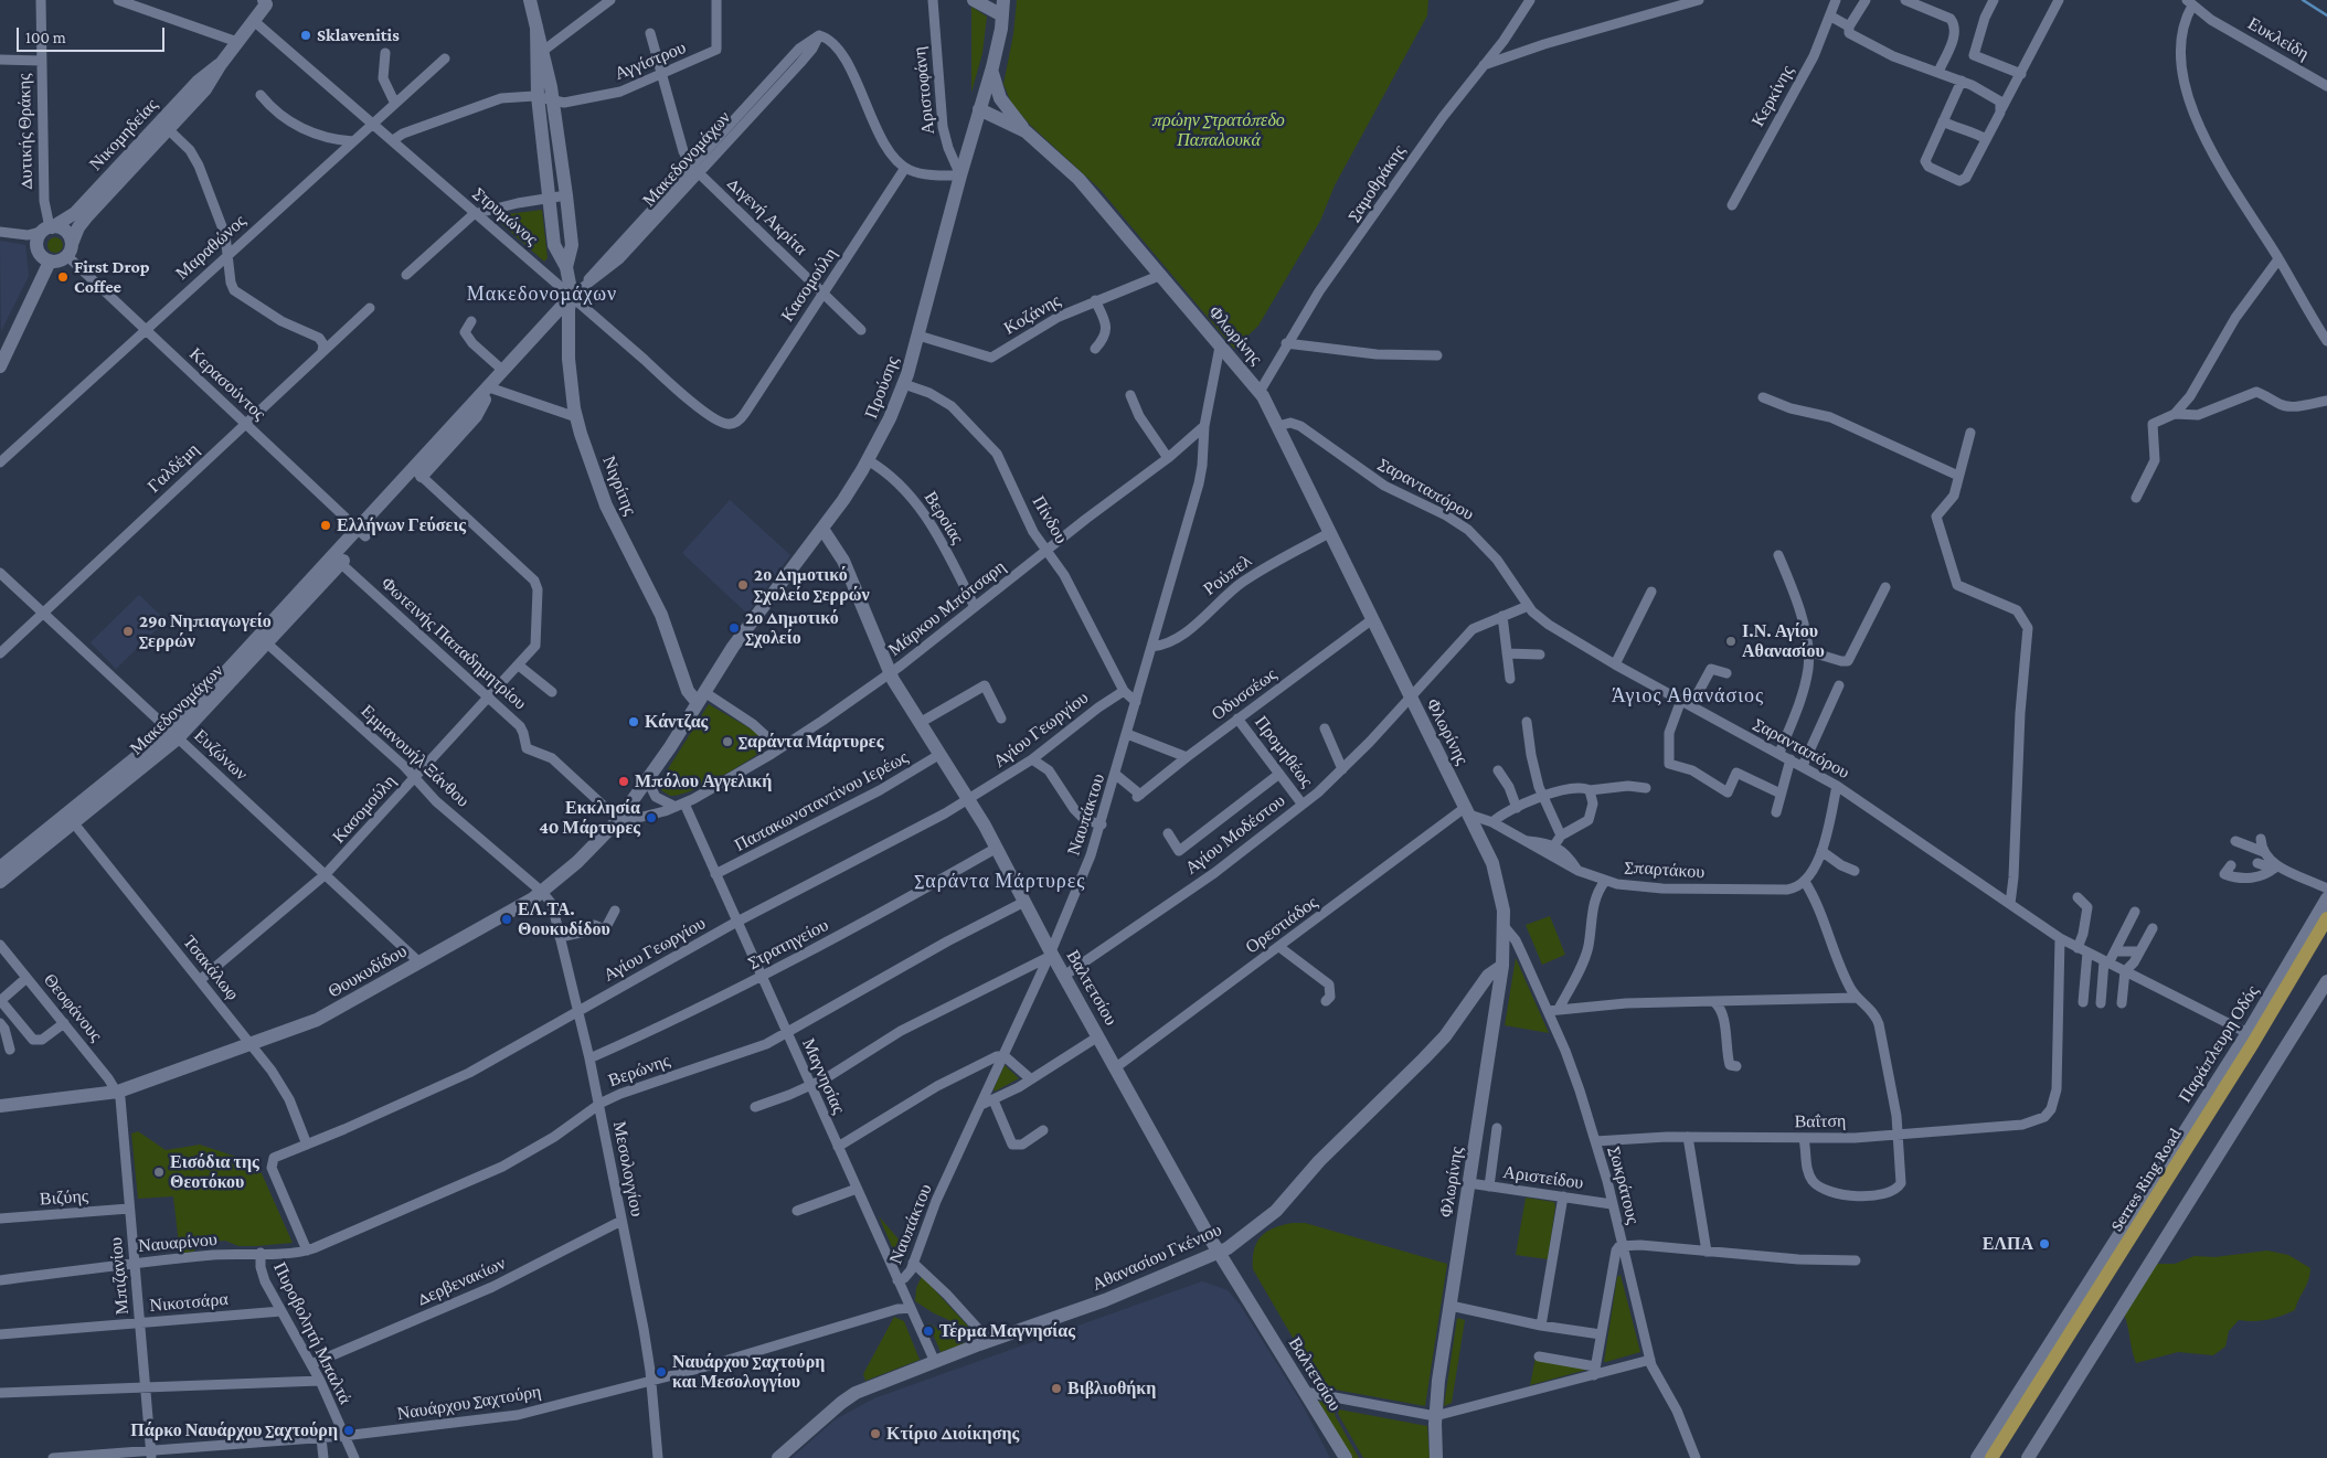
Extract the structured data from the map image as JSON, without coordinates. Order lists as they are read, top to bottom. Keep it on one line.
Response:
{"streets":{"main road":["Serres Ring Road"],"street":["Ευκλείδη","Αγγίστρου","Αριστοφάνη","Κερκίνης","Δυτικής Θράκης","Νικομηδείας","Μακεδονομάχων","Σαμοθράκης","Στρυμώνος","Διγενή Ακρίτα","Μαραθώνος","Κασομούλη","Κοζάνης","Φλωρίνης","Κερασούντος","Προύσης","Γαλδέμη","Νιγρίτης","Σαρανταπόρου","Βεροίας","Πίνδου","Ρούπελ","Μάρκου Μπότσαρη","Φωτεινής Παπαδημητρίου","Οδυσσέως","Αγίου Γεωργίου","Προμηθέως","Ευζώνων","Εμμανουήλ Ξάνθου","Παπακωνσταντίνου Ιερέως","Ναυπάκτου","Αγίου Μοδέστου","Σπαρτάκου","Ορεστιάδος","Στρατηγείου","Τσακάλωφ","Θουκυδίδου","Βαλτετσίου","Θεοφάνους","Παράπλευρη Οδός","Βερώνης","Μαγνησίας","Βαΐτση","Μεσολογγίου","Αριστείδου","Σωκράτους","Βιζύης","Ναυαρίνου","Αθανασίου Γκένιου","Μπιζανίου","Δερβενακίων","Νικοτσάρα","Πυροβολητή Μπαλτά","Ναυάρχου Σαχτούρη"]},"crossings":[["Αγγίστρου","Στρυμώνος"],["Αγγίστρου","Νιγρίτης"],["Αριστοφάνη","Προύσης"],["Δυτικής Θράκης","Νικομηδείας"],["Δυτικής Θράκης","Κερασούντος"],["Νικομηδείας","Στρυμώνος"],["Νικομηδείας","Κερασούντος"],["Μακεδονομάχων","Στρυμώνος"],["Μακεδονομάχων","Διγενή Ακρίτα"],["Μακεδονομάχων","Κασομούλη"],["Μακεδονομάχων","Κερασούντος"],["Μακεδονομάχων","Νιγρίτης"],["Μακεδονομάχων","Φωτεινής Παπαδημητρίου"],["Μακεδονομάχων","Ευζώνων"],["Μακεδονομάχων","Εμμανουήλ Ξάνθου"],["Μακεδονομάχων","Τσακάλωφ"],["Σαμοθράκης","Φλωρίνης"],["Στρυμώνος","Μαραθώνος"],["Στρυμώνος","Κασομούλη"],["Στρυμώνος","Νιγρίτης"],["Διγενή Ακρίτα","Κασομούλη"],["Μαραθώνος","Κερασούντος"],["Κασομούλη","Φωτεινής Παπαδημητρίου"],["Κασομούλη","Ευζώνων"],["Κασομούλη","Εμμανουήλ Ξάνθου"],["Κασομούλη","Τσακάλωφ"],["Κοζάνης","Φλωρίνης"],["Κοζάνης","Προύσης"],["Φλωρίνης","Προύσης"],["Φλωρίνης","Σαρανταπόρου"],["Φλωρίνης","Ρούπελ"],["Φλωρίνης","Οδυσσέως"],["Φλωρίνης","Αγίου Μοδέστου"],["Φλωρίνης","Σπαρτάκου"],["Φλωρίνης","Ορεστιάδος"],["Φλωρίνης","Αριστείδου"],["Φλωρίνης","Σωκράτους"],["Φλωρίνης","Αθανασίου Γκένιου"],["Κερασούντος","Γαλδέμη"],["Προύσης","Νιγρίτης"],["Προύσης","Βεροίας"],["Προύσης","Πίνδου"],["Προύσης","Θουκυδίδου"],["Προύσης","Βαλτετσίου"],["Γαλδέμη","Ευζώνων"],["Σαρανταπόρου","Αγίου Μοδέστου"],["Σαρανταπόρου","Παράπλευρη Οδός"],["Σαρανταπόρου","Βαΐτση"],["Βεροίας","Μάρκου Μπότσαρη"],["Πίνδου","Μάρκου Μπότσαρη"],["Πίνδου","Αγίου Γεωργίου"],["Πίνδου","Ναυπάκτου"],["Ρούπελ","Ναυπάκτου"],["Μάρκου Μπότσαρη","Φωτεινής Παπαδημητρίου"],["Μάρκου Μπότσαρη","Ναυπάκτου"],["Μάρκου Μπότσαρη","Θουκυδίδου"],["Μάρκου Μπότσαρη","Βαλτετσίου"],["Μάρκου Μπότσαρη","Μαγνησίας"],["Φωτεινής Παπαδημητρίου","Θουκυδίδου"],["Οδυσσέως","Προμηθέως"],["Οδυσσέως","Ναυπάκτου"],["Αγίου Γεωργίου","Τσακάλωφ"],["Αγίου Γεωργίου","Βαλτετσίου"],["Αγίου Γεωργίου","Βερώνης"],["Αγίου Γεωργίου","Μαγνησίας"],["Αγίου Γεωργίου","Μεσολογγίου"],["Προμηθέως","Αγίου Μοδέστου"],["Ευζώνων","Θουκυδίδου"],["Εμμανουήλ Ξάνθου","Θουκυδίδου"],["Εμμανουήλ Ξάνθου","Μεσολογγίου"],["Παπακωνσταντίνου Ιερέως","Βαλτετσίου"],["Παπακωνσταντίνου Ιερέως","Μαγνησίας"],["Ναυπάκτου","Βαλτετσίου"],["Ναυπάκτου","Μαγνησίας"],["Αγίου Μοδέστου","Βαλτετσίου"],["Σπαρτάκου","Ορεστιάδος"],["Ορεστιάδος","Βαλτετσίου"],["Στρατηγείου","Βαλτετσίου"],["Στρατηγείου","Μαγνησίας"],["Στρατηγείου","Μεσολογγίου"],["Τσακάλωφ","Θουκυδίδου"],["Θουκυδίδου","Θεοφάνους"],["Θουκυδίδου","Μεσολογγίου"],["Θουκυδίδου","Μπιζανίου"],["Βαλτετσίου","Βερώνης"],["Βαλτετσίου","Αθανασίου Γκένιου"],["Θεοφάνους","Μπιζανίου"],["Βερώνης","Μαγνησίας"],["Βερώνης","Μεσολογγίου"],["Βερώνης","Ναυαρίνου"],["Βερώνης","Πυροβολητή Μπαλτά"],["Μαγνησίας","Αθανασίου Γκένιου"],["Μαγνησίας","Ναυάρχου Σαχτούρη"],["Βαΐτση","Σωκράτους"],["Μεσολογγίου","Δερβενακίων"],["Μεσολογγίου","Ναυάρχου Σαχτούρη"],["Αριστείδου","Σωκράτους"],["Βιζύης","Μπιζανίου"],["Ναυαρίνου","Μπιζανίου"],["Ναυαρίνου","Πυροβολητή Μπαλτά"],["Μπιζανίου","Νικοτσάρα"],["Μπιζανίου","Ναυάρχου Σαχτούρη"],["Δερβενακίων","Πυροβολητή Μπαλτά"],["Νικοτσάρα","Πυροβολητή Μπαλτά"],["Πυροβολητή Μπαλτά","Ναυάρχου Σαχτούρη"]],"districts":["Μακεδονομάχων","Άγιος Αθανάσιος","Σαράντα Μάρτυρες"],"parks":["πρώην Στρατόπεδο Παπαλουκά"],"places":["Sklavenitis","First Drop Coffee","Ελλήνων Γεύσεις","2ο Δημοτικό Σχολείο Σερρών","2ο Δημοτικό Σχολείο","29ο Νηπιαγωγείο Σερρών","Ι.Ν. Αγίου Αθανασίου","Κάντζας","Σαράντα Μάρτυρες","Μπόλου Αγγελική","Εκκλησία 40 Μάρτυρες","ΕΛ.ΤΑ. Θουκυδίδου","Εισόδια της Θεοτόκου","ΕΛΠΑ","Τέρμα Μαγνησίας","Ναυάρχου Σαχτούρη και Μεσολογγίου","Βιβλιοθήκη","Πάρκο Ναυάρχου Σαχτούρη","Κτίριο Διοίκησης"],"scale_bar":"100 m"}
